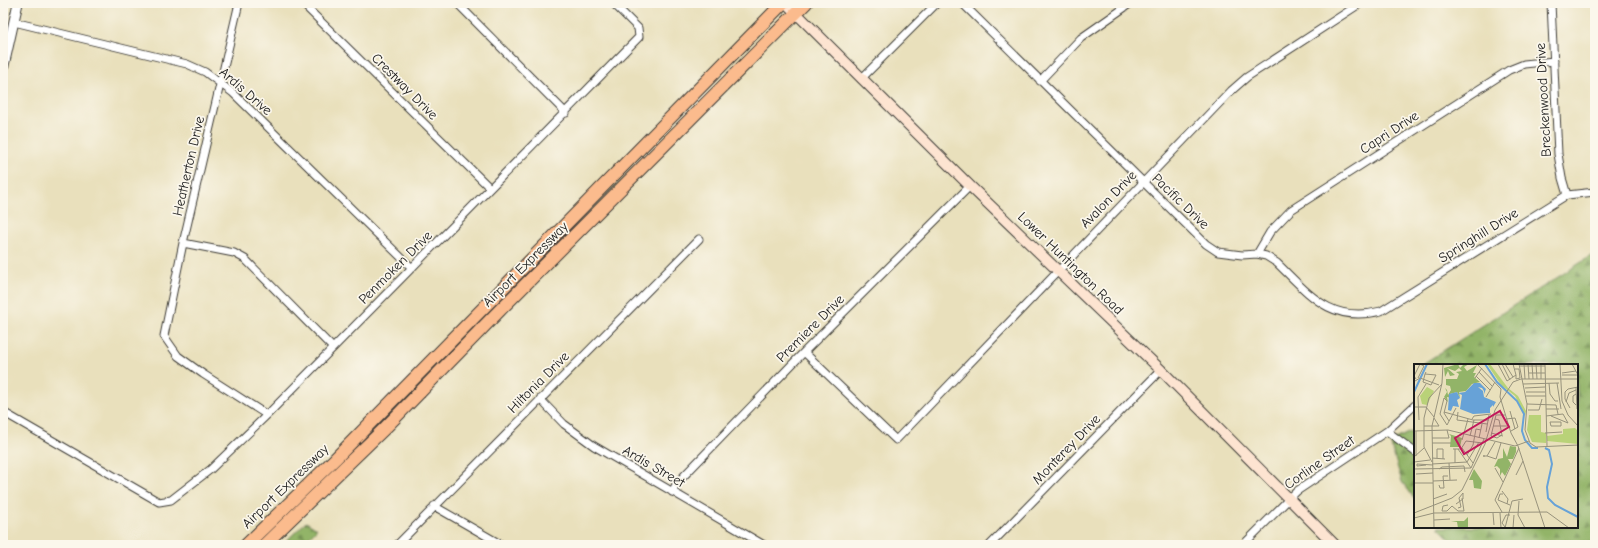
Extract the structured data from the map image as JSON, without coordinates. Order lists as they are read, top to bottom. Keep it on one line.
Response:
{"streets":{"main road":["Lower Huntington Road","Airport Expressway"],"street":["Crestway Drive","Ardis Drive","Breckenwood Drive","Capri Drive","Heatherton Drive","Avalon Drive","Pacific Drive","Springhill Drive","Penmoken Drive","Premiere Drive","Hiltonia Drive","Monterey Drive","Corline Street","Ardis Street"]},"crossings":[["Crestway Drive","Penmoken Drive"],["Ardis Drive","Heatherton Drive"],["Ardis Drive","Penmoken Drive"],["Breckenwood Drive","Capri Drive"],["Breckenwood Drive","Springhill Drive"],["Capri Drive","Pacific Drive"],["Heatherton Drive","Penmoken Drive"],["Avalon Drive","Pacific Drive"],["Avalon Drive","Lower Huntington Road"],["Avalon Drive","Premiere Drive"],["Pacific Drive","Springhill Drive"],["Lower Huntington Road","Airport Expressway"],["Lower Huntington Road","Premiere Drive"],["Lower Huntington Road","Monterey Drive"],["Lower Huntington Road","Corline Street"],["Premiere Drive","Ardis Street"],["Hiltonia Drive","Ardis Street"]]}
